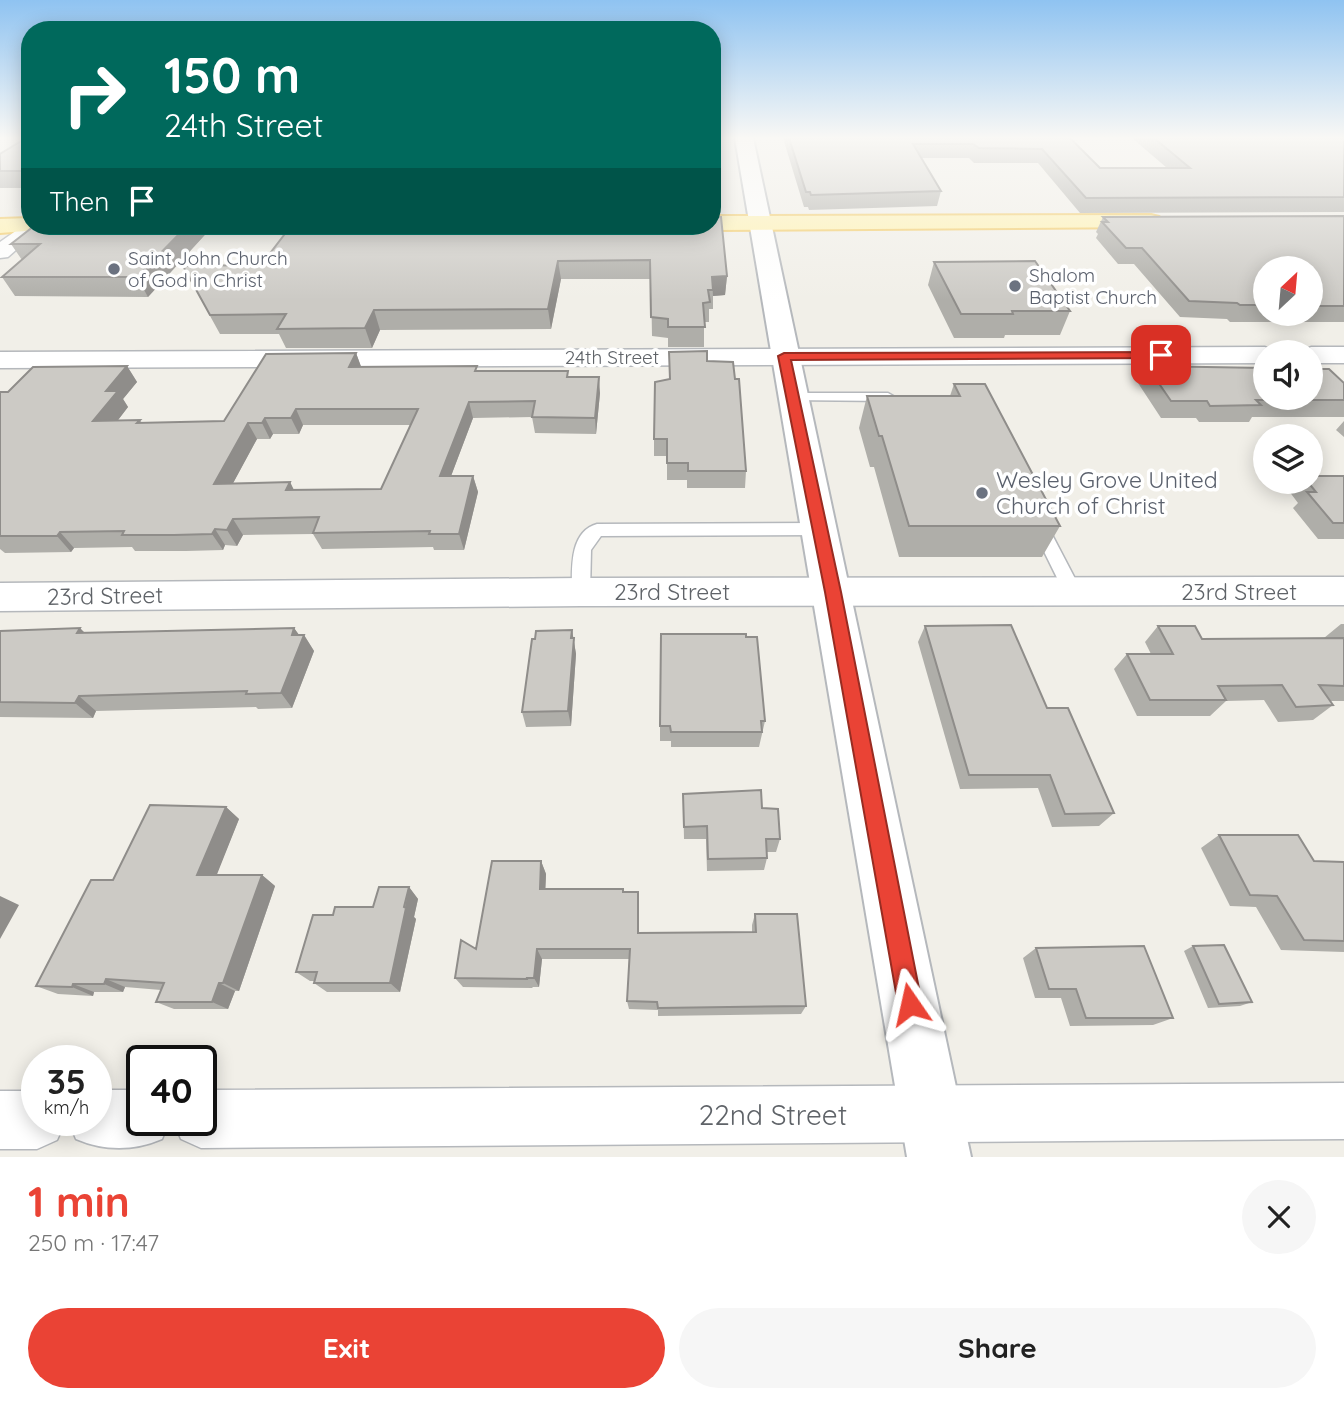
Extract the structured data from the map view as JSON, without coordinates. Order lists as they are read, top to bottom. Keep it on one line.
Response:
{"streets":{"street":["24th Street","23rd Street","22nd Street"]},"places":["Saint John Church of God in Christ","Shalom Baptist Church","Wesley Grove United Church of Christ"],"north":"top right","page":{"turn":["150 m","24th Street"],"then":"Then","speed":"35 km/h","limit":"40","heading":["1 min","250 m · 17:47"],"buttons":["Exit","Share"]}}
